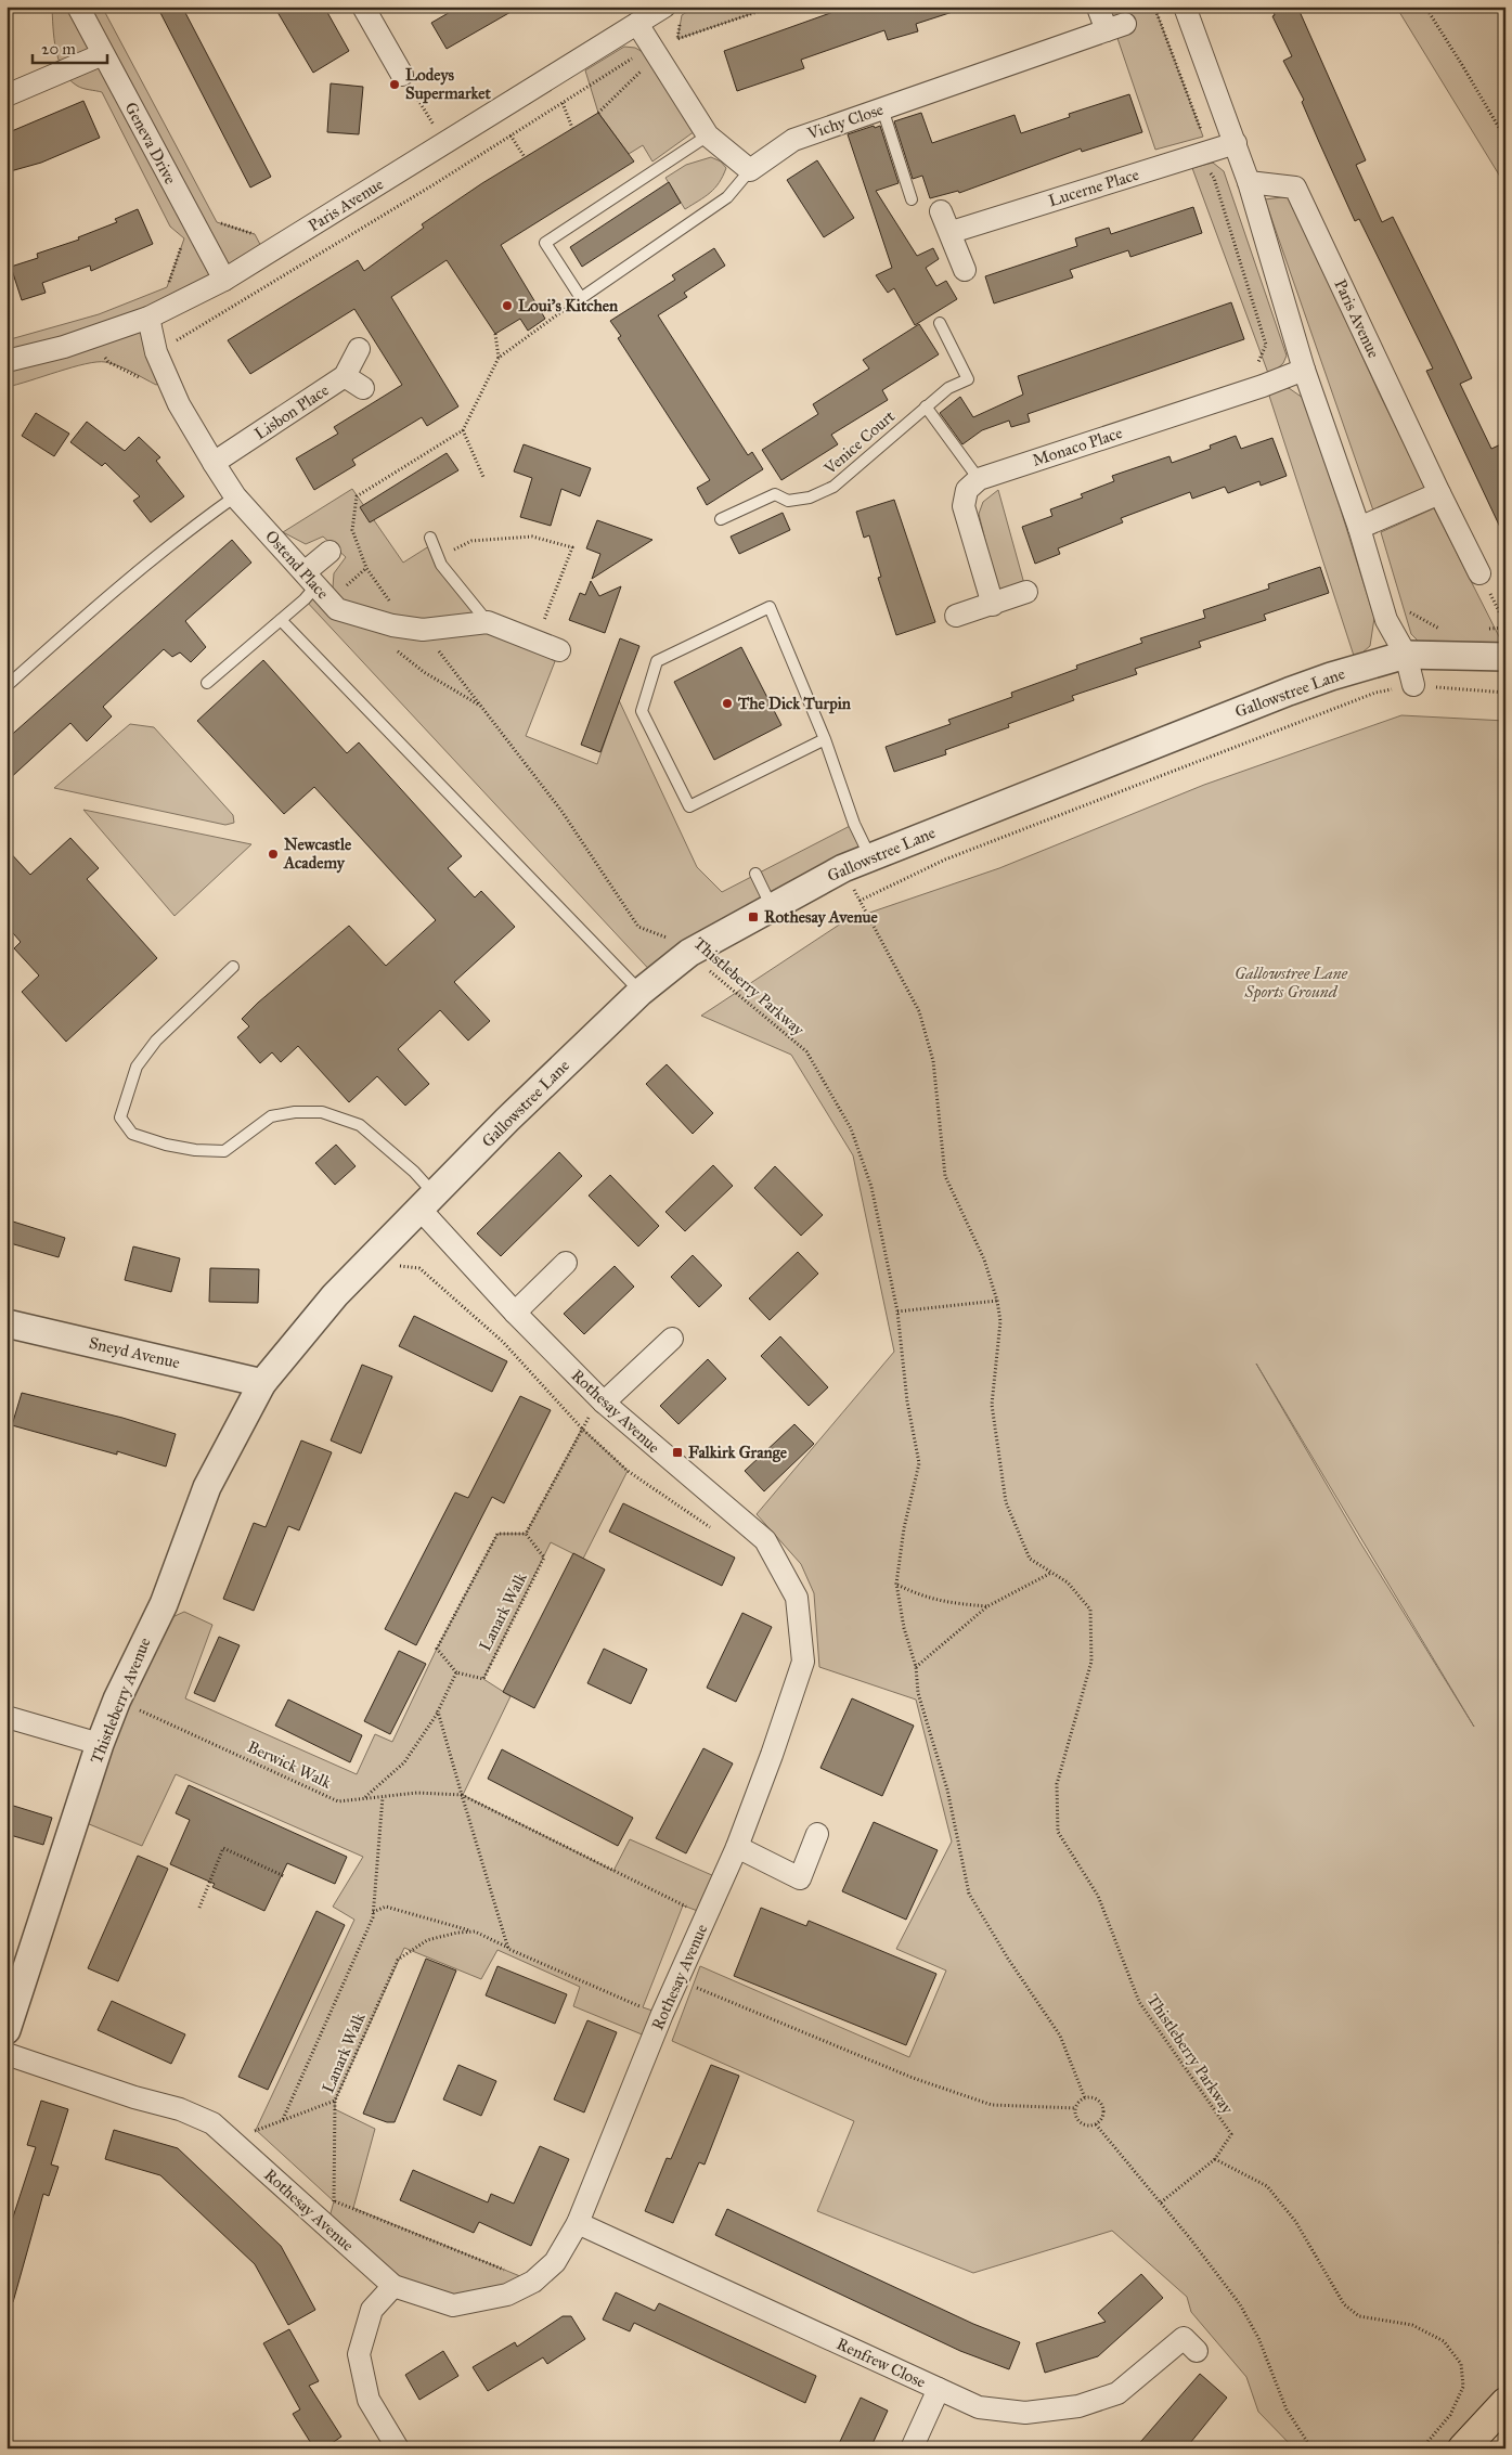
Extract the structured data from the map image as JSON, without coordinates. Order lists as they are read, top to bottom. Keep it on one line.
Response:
{"streets":{"street":["Vichy Close","Geneva Drive","Lucerne Place","Paris Avenue","Lisbon Place","Monaco Place","Ostend Place","Gallowstree Lane","Sneyd Avenue","Rothesay Avenue","Thistleberry Avenue","Renfrew Close"],"lane":["Venice Court"],"path":["Thistleberry Parkway","Lanark Walk","Berwick Walk"]},"crossings":[["Geneva Drive","Paris Avenue"],["Paris Avenue","Ostend Place"],["Lisbon Place","Ostend Place"],["Ostend Place","Thistleberry Parkway"],["Gallowstree Lane","Thistleberry Parkway"],["Gallowstree Lane","Sneyd Avenue"],["Gallowstree Lane","Rothesay Avenue"],["Gallowstree Lane","Thistleberry Avenue"],["Sneyd Avenue","Thistleberry Avenue"],["Rothesay Avenue","Lanark Walk"],["Rothesay Avenue","Berwick Walk"],["Rothesay Avenue","Renfrew Close"],["Thistleberry Avenue","Berwick Walk"]],"parks":["Gallowstree Lane Sports Ground"],"places":{"other":["Lodeys Supermarket","Loui's Kitchen","The Dick Turpin","Newcastle Academy"],"transit":["Rothesay Avenue","Falkirk Grange"]},"scale_bar":"20 m"}
